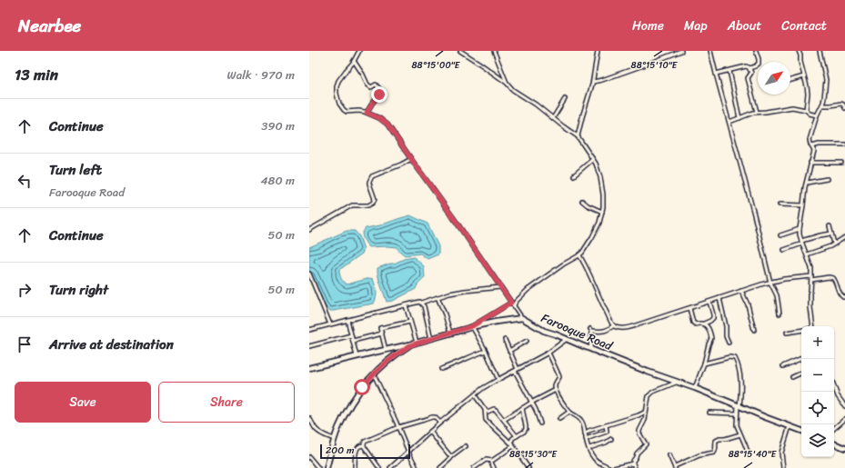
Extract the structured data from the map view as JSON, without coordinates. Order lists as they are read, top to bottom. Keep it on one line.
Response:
{"streets":{"main road":["Farooque Road"]},"scale_bar":"200 m","north":"top right","page":{"header":"Nearbee","nav":["Home","Map","About","Contact"],"heading":["13 min","Walk · 970 m"],"list":[["Continue","390 m"],["Turn left","Farooque Road","480 m"],["Continue","50 m"],["Turn right","50 m"],"Arrive at destination"],"map_buttons":["+","−"],"buttons":["Save","Share"],"scale":"200 m"},"coordinates":["88°15'00\"E","88°15'10\"E","88°15'30\"E","88°15'40\"E"]}
